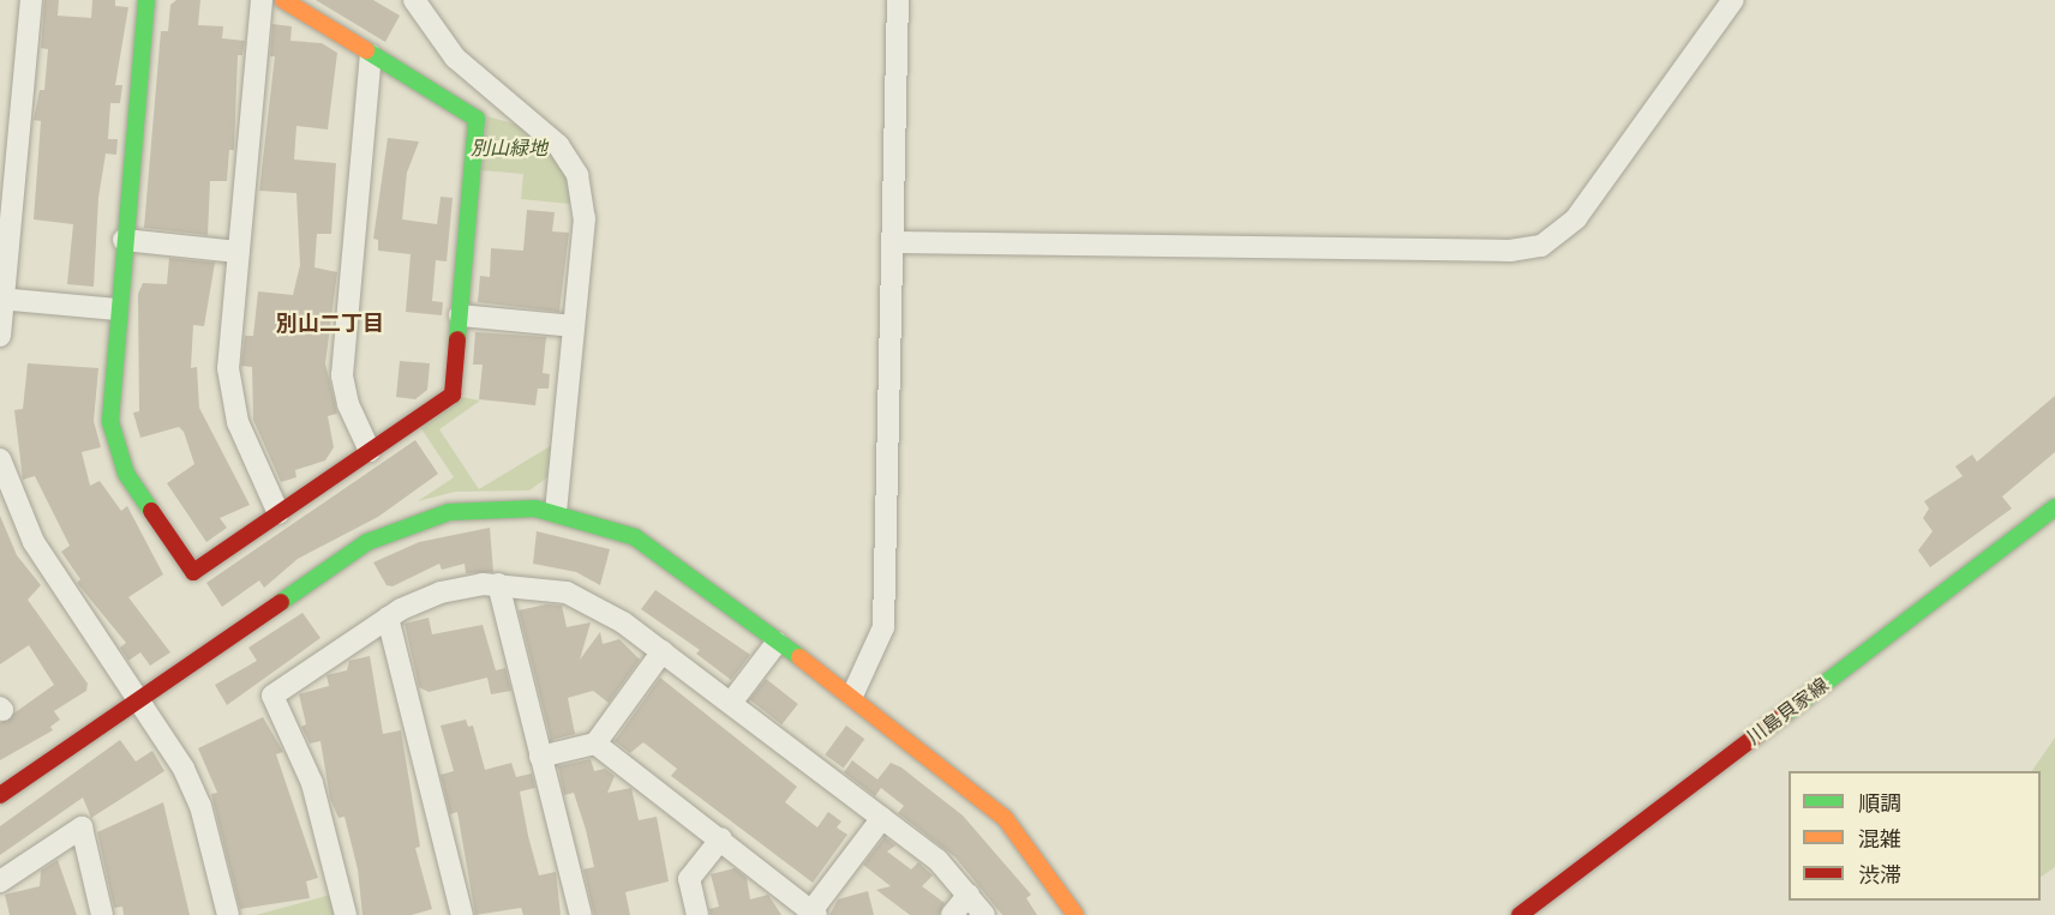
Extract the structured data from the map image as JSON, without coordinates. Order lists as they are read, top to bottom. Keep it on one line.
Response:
{"streets":{"street":["川島貝家線"]},"districts":["別山二丁目"],"parks":["別山緑地"],"legend":["順調","混雑","渋滞"]}
